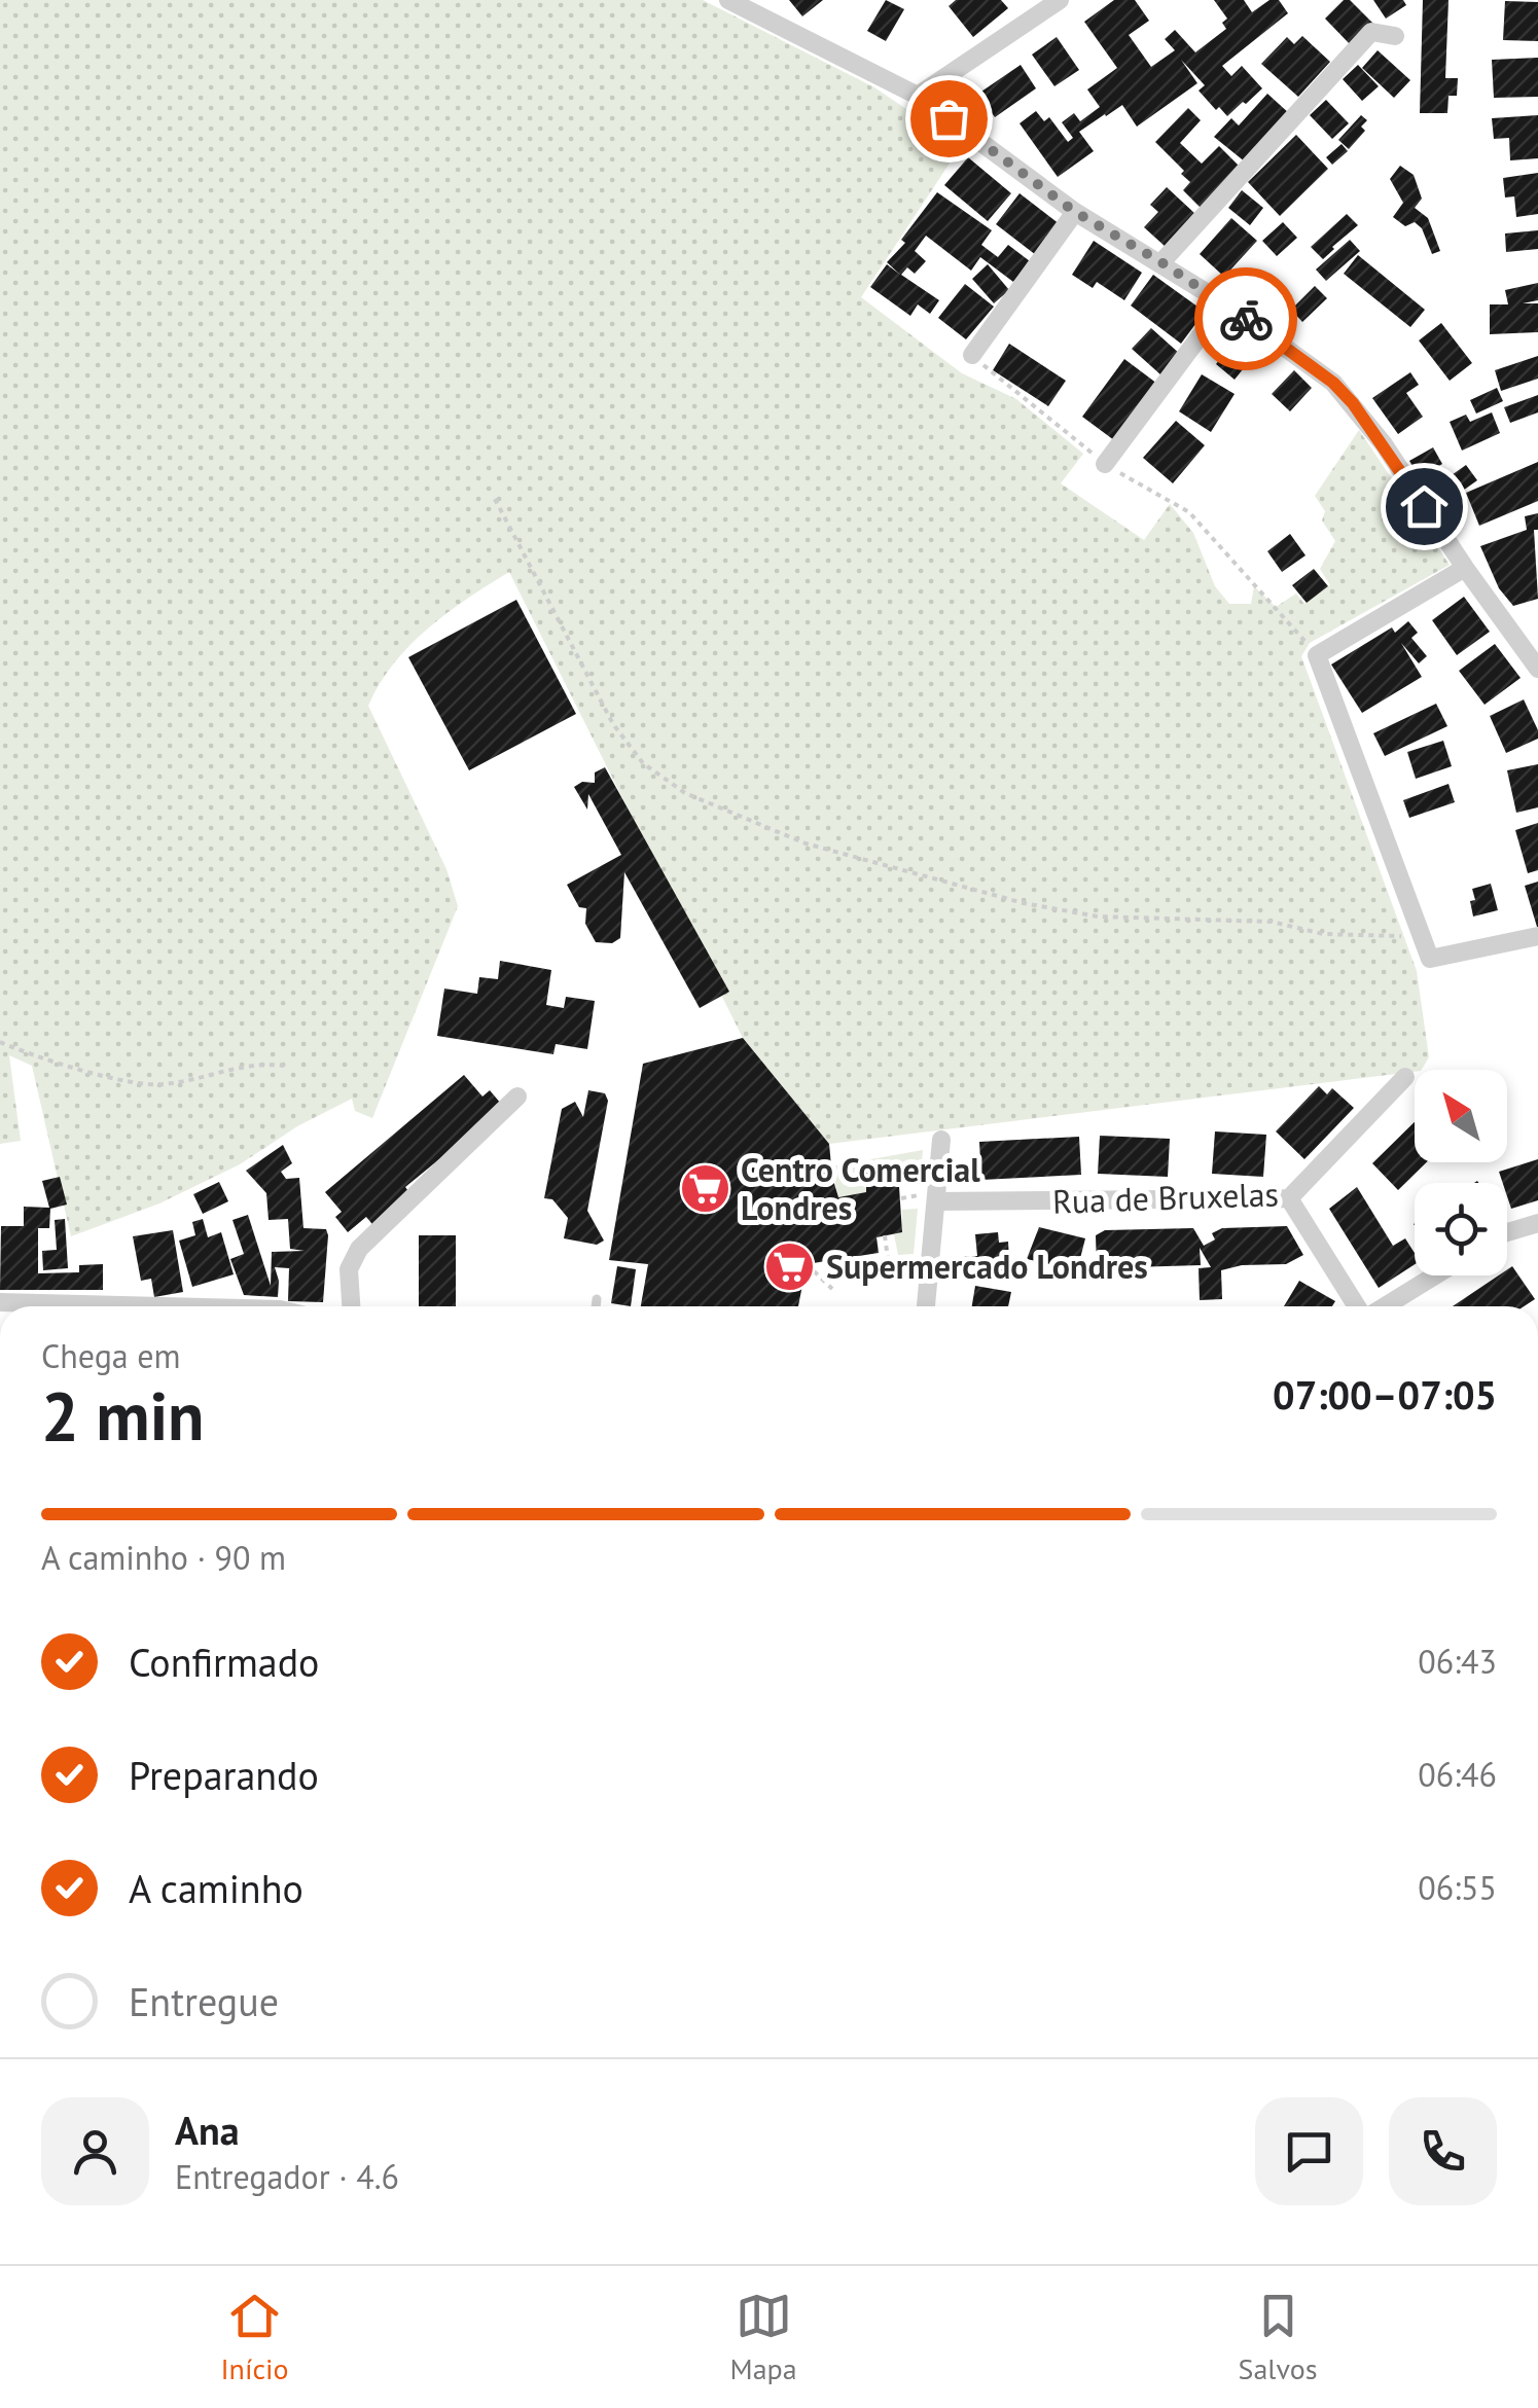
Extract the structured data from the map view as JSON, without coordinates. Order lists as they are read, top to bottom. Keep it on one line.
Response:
{"streets":{"street":["Rua de Bruxelas"]},"places":{"supermarket":["Centro Comercial Londres","Supermercado Londres"]},"north":"top left","page":{"heading":["2 min","Chega em","07:00–07:05"],"panel":["Ana","Entregador · 4.6"],"bar":"A caminho · 90 m","list":[["Confirmado","06:43"],["Preparando","06:46"],["A caminho","06:55"],"Entregue"],"tabs":["Início","Mapa","Salvos"]}}
